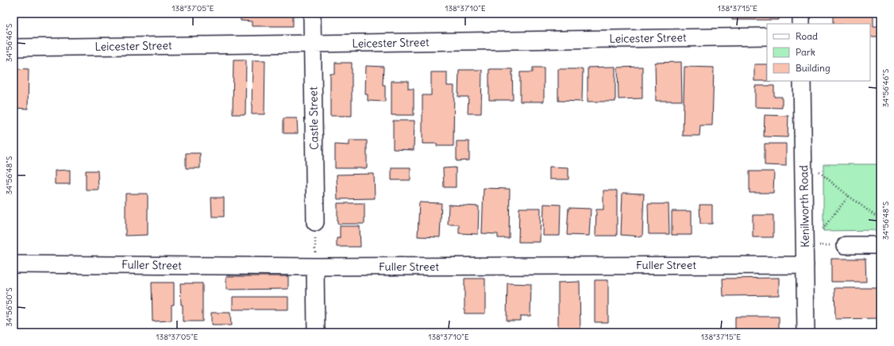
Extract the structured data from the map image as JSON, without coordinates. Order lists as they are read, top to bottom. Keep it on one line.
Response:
{"streets":{"street":["Leicester Street","Castle Street","Kenilworth Road","Fuller Street"]},"crossings":[["Leicester Street","Castle Street"],["Kenilworth Road","Fuller Street"]],"legend":["Road","Park","Building"],"coordinates":["138°37'05\"E","138°37'10\"E","138°37'15\"E","34°56'46\"S","34°56'48\"S","34°56'50\"S"]}
